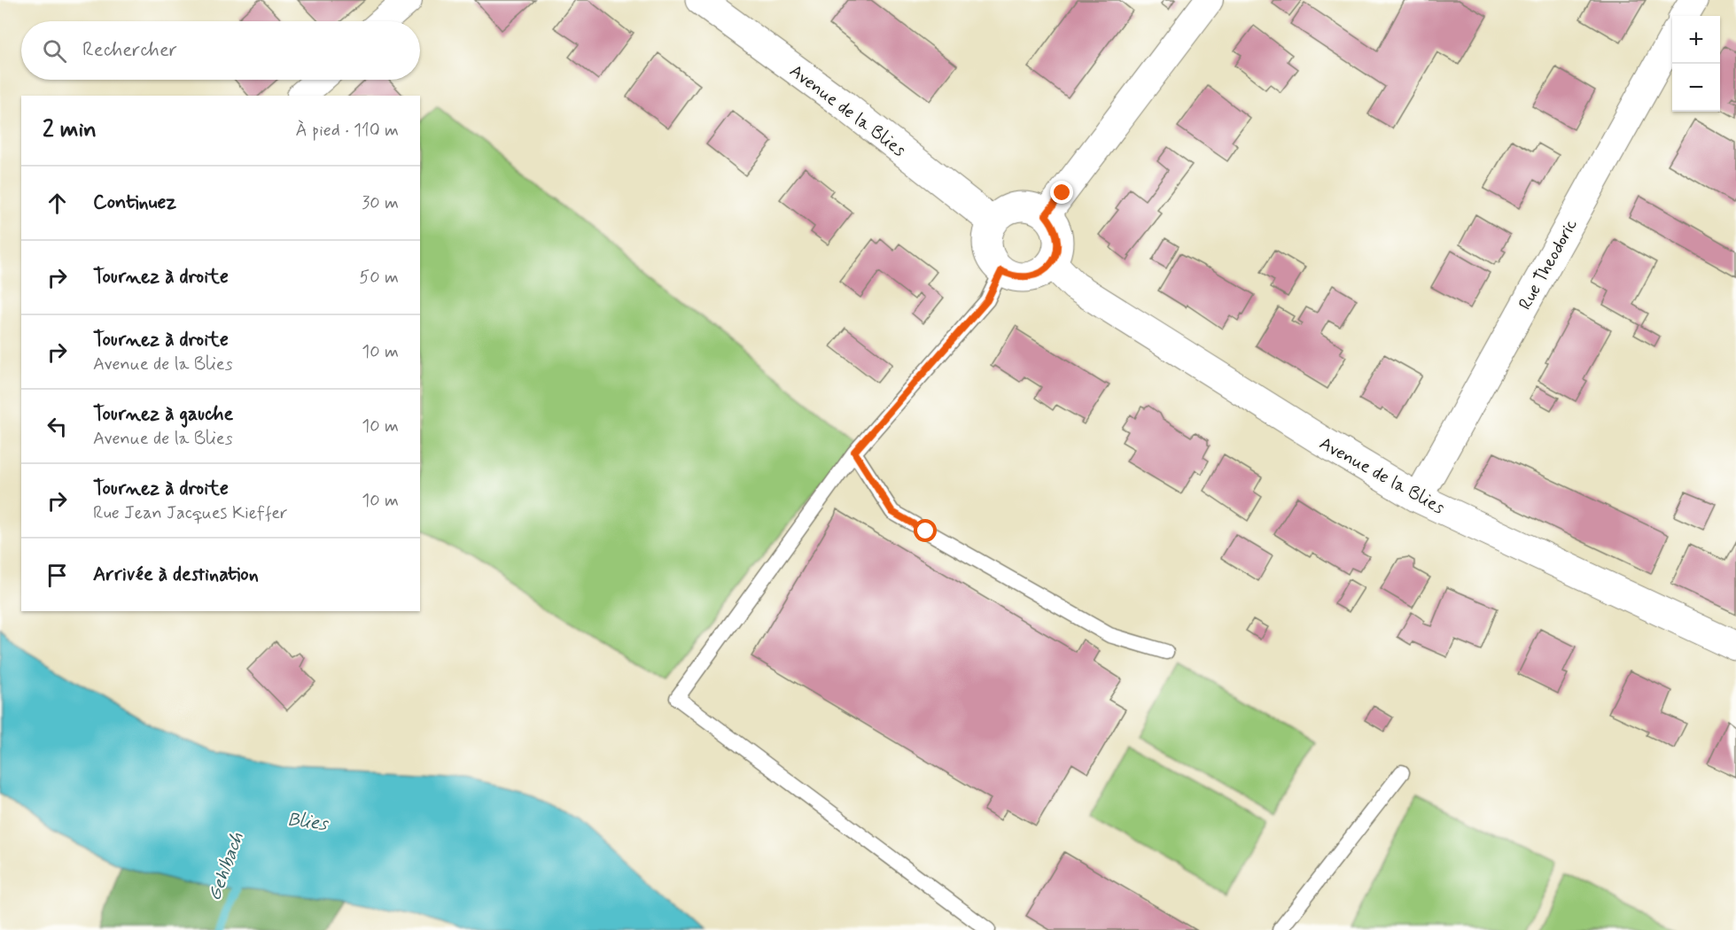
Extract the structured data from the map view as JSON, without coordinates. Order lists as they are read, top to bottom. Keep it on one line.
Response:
{"streets":{"main road":["Avenue de la Blies"],"street":["Rue Theodoric"]},"crossings":[["Avenue de la Blies","Rue Theodoric"]],"water":["Blies","Gehlbach"],"page":{"map_buttons":["+","−"],"search":"Rechercher","heading":["2 min","À pied · 110 m"],"list":[["Continuez","30 m"],["Tournez à droite","50 m"],["Tournez à droite","Avenue de la Blies","10 m"],["Tournez à gauche","Avenue de la Blies","10 m"],["Tournez à droite","Rue Jean Jacques Kieffer","10 m"],"Arrivée à destination"]}}
